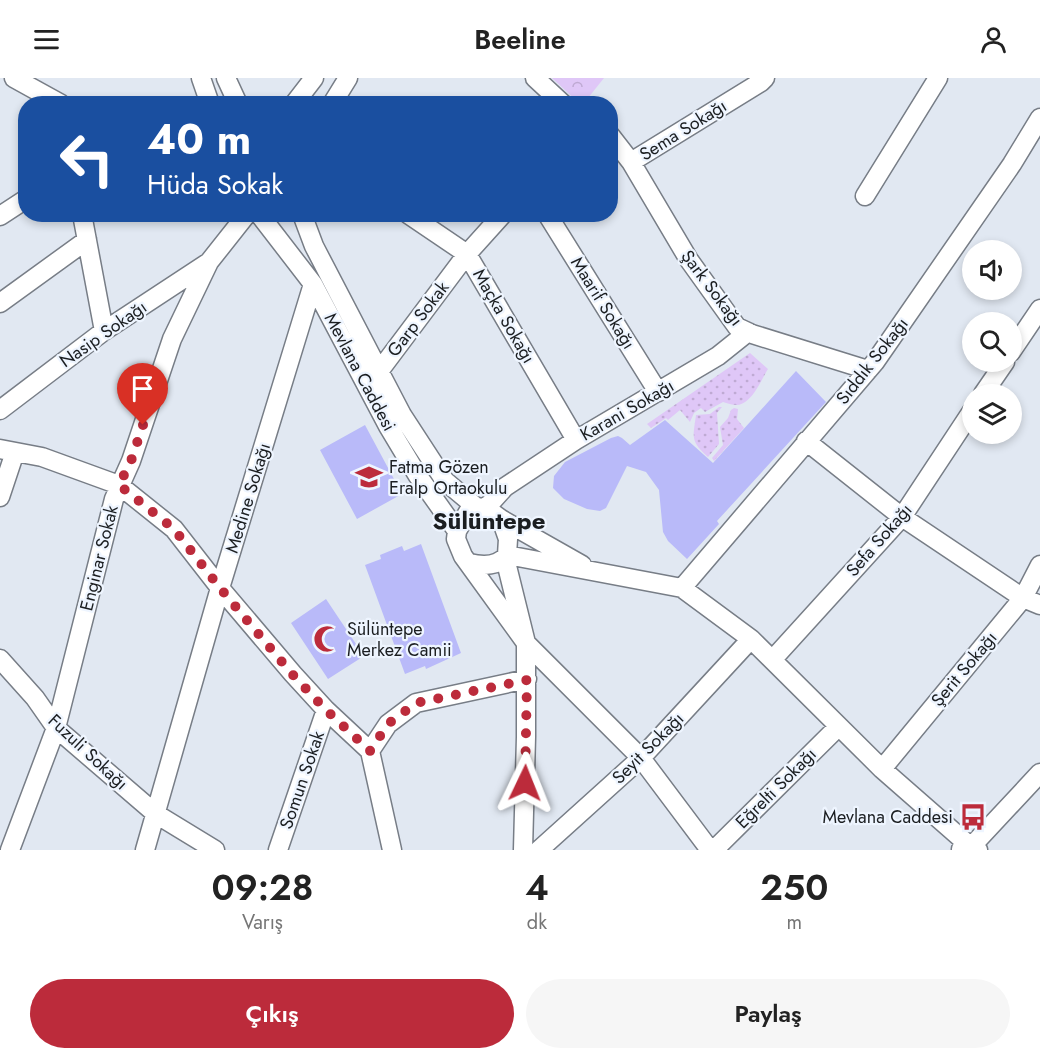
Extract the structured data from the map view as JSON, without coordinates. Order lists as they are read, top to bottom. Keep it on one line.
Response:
{"streets":{"street":["Sema Sokağı","Şark Sokağı","Maarif Sokağı","Maçka Sokağı","Garp Sokak","Nasip Sokağı","Sıddık Sokağı","Mevlana Caddesi","Karani Sokağı","Medine Sokağı","Sefa Sokağı","Enginar Sokak","Şerit Sokağı","Seyit Sokağı","Fuzuli Sokağı","Somun Sokak","Eğrelti Sokağı"]},"crossings":[["Sema Sokağı","Şark Sokağı"],["Şark Sokağı","Sıddık Sokağı"],["Şark Sokağı","Karani Sokağı"],["Maarif Sokağı","Karani Sokağı"],["Maçka Sokağı","Garp Sokak"],["Maçka Sokağı","Karani Sokağı"],["Garp Sokak","Mevlana Caddesi"],["Nasip Sokağı","Enginar Sokak"],["Sıddık Sokağı","Mevlana Caddesi"],["Mevlana Caddesi","Karani Sokağı"],["Mevlana Caddesi","Medine Sokağı"],["Mevlana Caddesi","Sefa Sokağı"],["Mevlana Caddesi","Şerit Sokağı"],["Mevlana Caddesi","Seyit Sokağı"],["Mevlana Caddesi","Eğrelti Sokağı"],["Medine Sokağı","Fuzuli Sokağı"],["Enginar Sokak","Fuzuli Sokağı"]],"districts":["Sülüntepe"],"places":{"school or university":["Fatma Gözen Eralp Ortaokulu"],"mosque":["Sülüntepe Merkez Camii"],"bus stop":["Mevlana Caddesi"]},"page":{"header":"Beeline","turn":["40 m","Hüda Sokak"],"eta":["09:28","Varış","4","dk","250","m"],"buttons":["Çıkış","Paylaş"]}}
